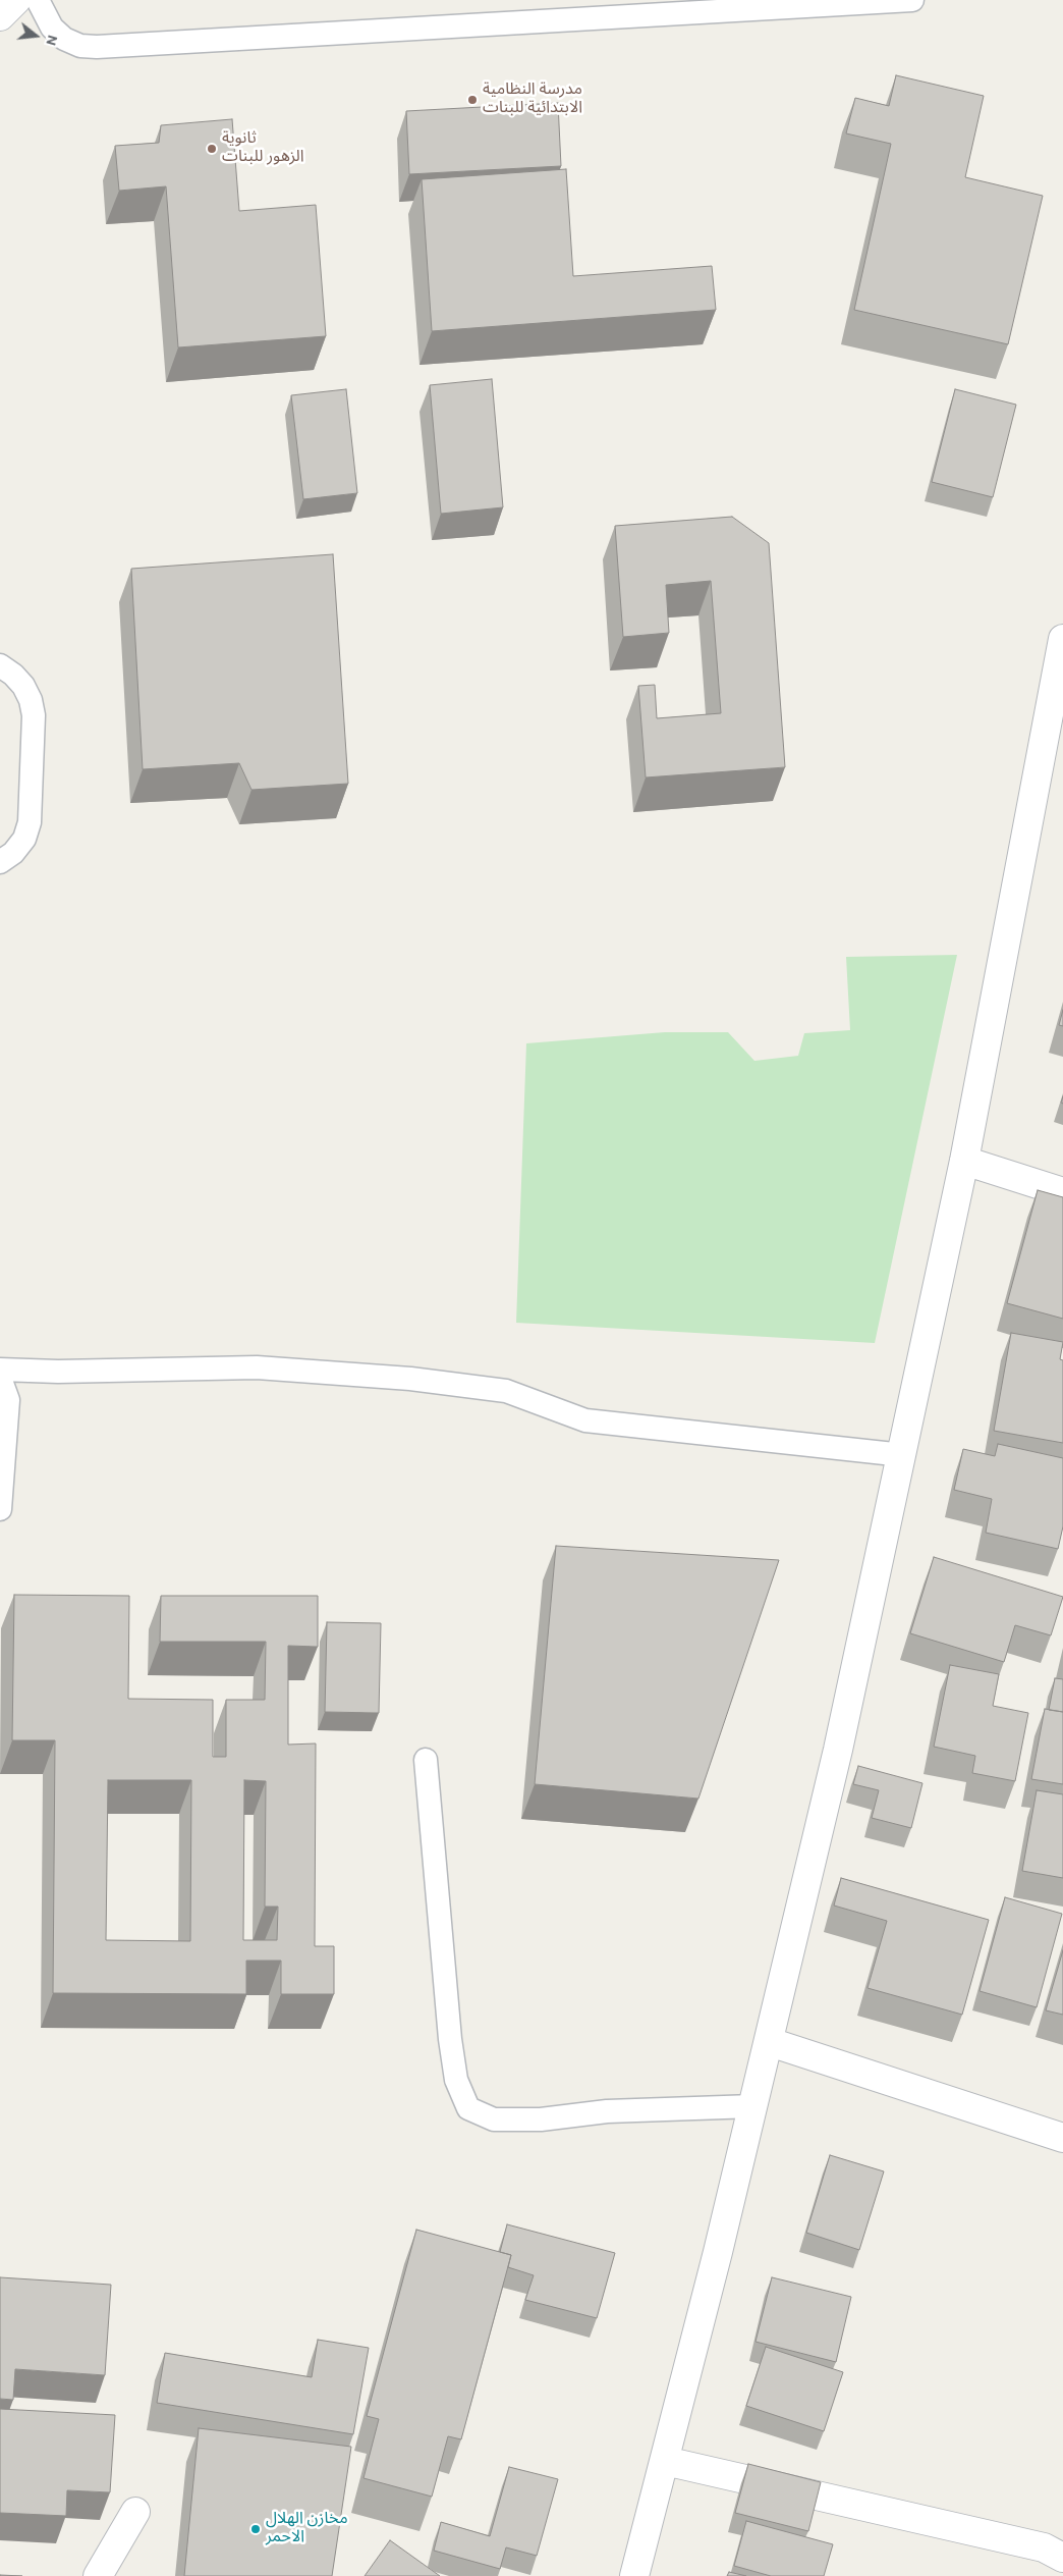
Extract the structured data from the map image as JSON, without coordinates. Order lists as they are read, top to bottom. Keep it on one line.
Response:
{"places":["مدرسة النظامية الابتدائية للبنات","ثانوية الزهور للبنات","مخازن الهلال الاحمر"],"north":"right"}
